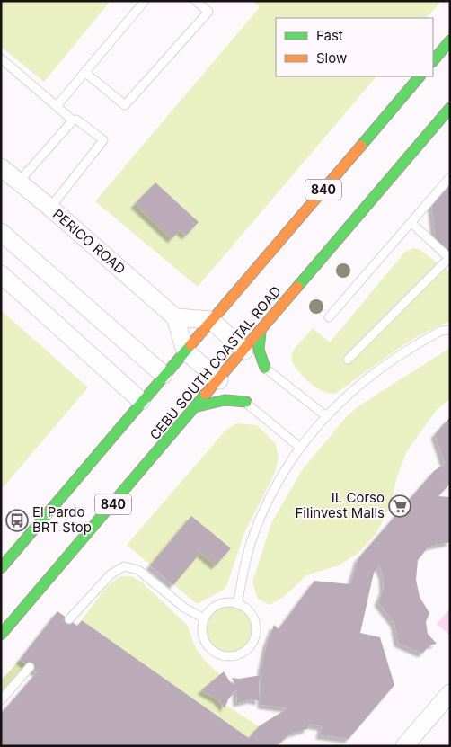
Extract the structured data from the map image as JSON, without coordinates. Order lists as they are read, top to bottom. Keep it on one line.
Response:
{"streets":{"highway":["840","CEBU SOUTH COASTAL ROAD"],"street":["PERICO ROAD"]},"places":{"supermarket":["IL Corso Filinvest Malls"],"bus stop":["El Pardo BRT Stop"]},"legend":["Fast","Slow"]}
